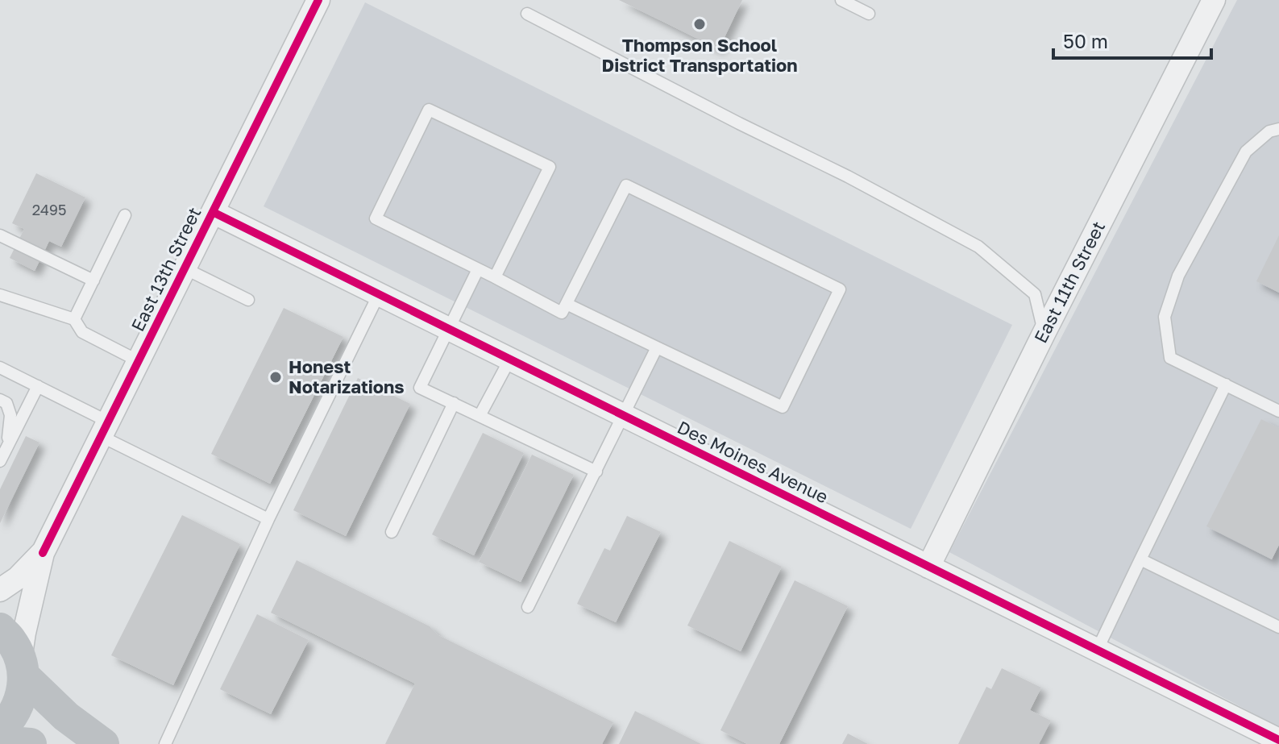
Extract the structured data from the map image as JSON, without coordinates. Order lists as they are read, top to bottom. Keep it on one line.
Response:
{"streets":{"street":["East 13th Street","East 11th Street","Des Moines Avenue"]},"crossings":[["East 13th Street","Des Moines Avenue"],["East 11th Street","Des Moines Avenue"]],"places":["Thompson School District Transportation","Honest Notarizations"],"house_numbers":["2495"],"scale_bar":"50 m"}
